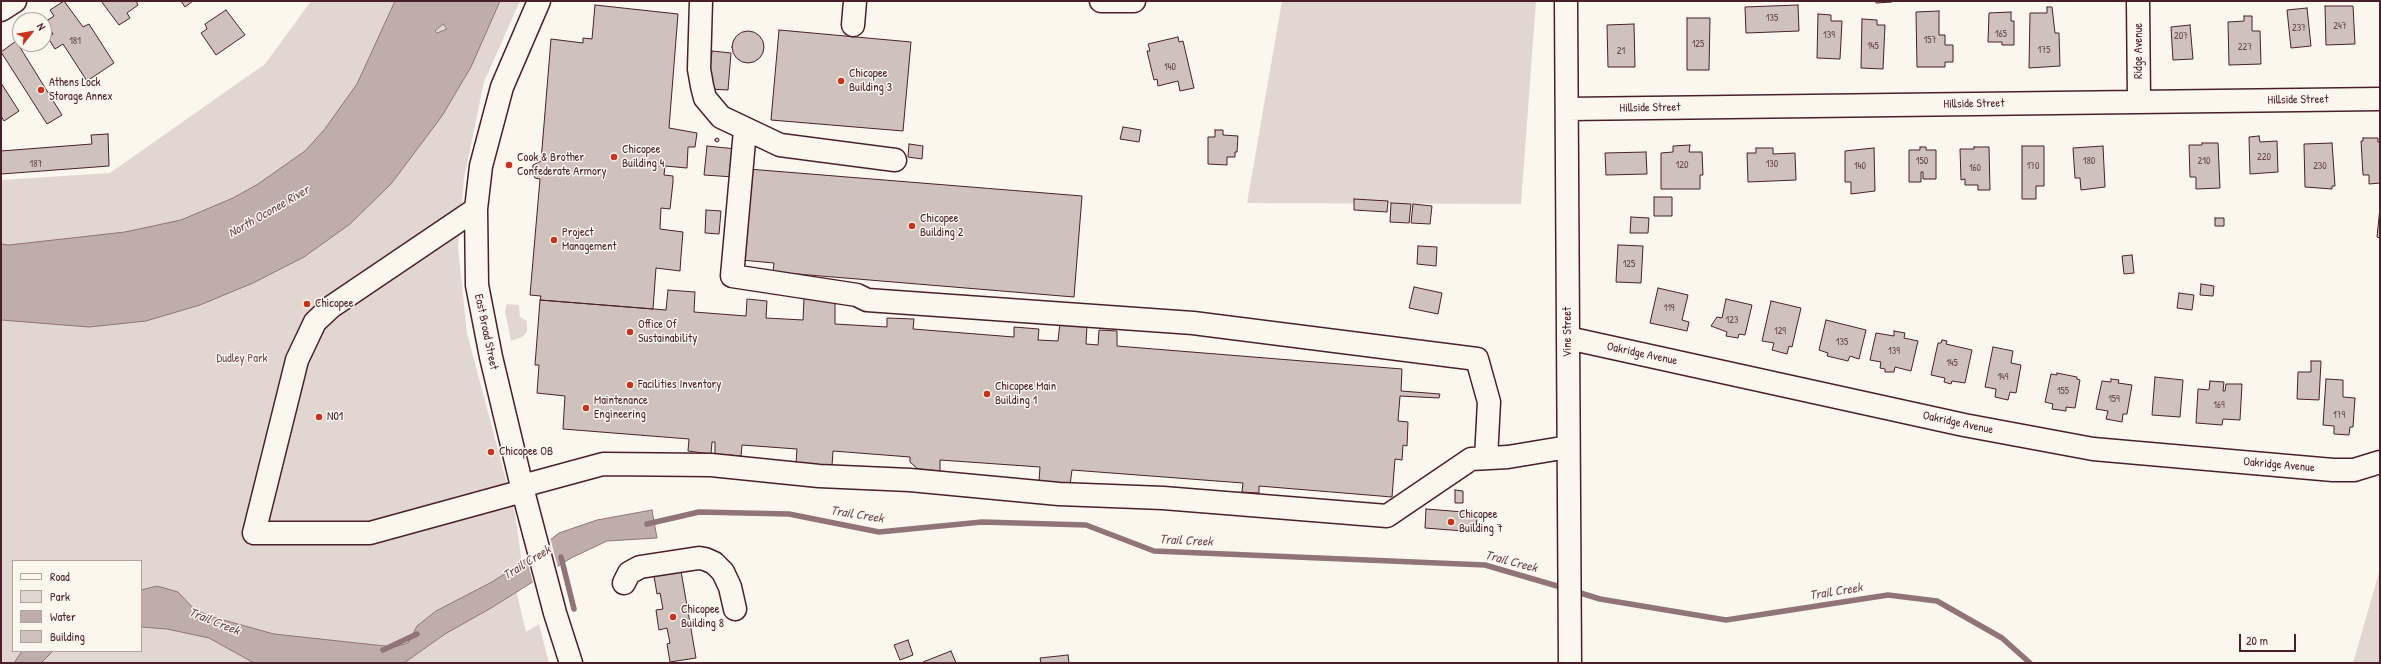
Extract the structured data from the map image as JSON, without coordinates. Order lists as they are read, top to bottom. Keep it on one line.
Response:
{"streets":{"street":["Ridge Avenue","Hillside Street","East Broad Street","Vine Street","Oakridge Avenue"]},"crossings":[["Ridge Avenue","Hillside Street"],["Hillside Street","Vine Street"],["Vine Street","Oakridge Avenue"]],"water":["North Oconee River","Trail Creek"],"parks":["Dudley Park"],"places":["Chicopee Building 3","Athens Lock Storage Annex","Chicopee Building 4","Cook & Brother Confederate Armory","Chicopee Building 2","Project Management","Chicopee","Office Of Sustainability","Facilities Inventory","Chicopee Main Building 1","Maintenance Engineering","N01","Chicopee OB","Chicopee Building 7","Chicopee Building 8"],"house_numbers":["135","247","237","165","139","207","157","181","125","145","227","175","21","140","220","150","180","210","187","130","120","140","170","230","160","125","119","123","129","135","139","145","149","155","159","169","179"],"legend":["Road","Park","Water","Building"],"scale_bar":"20 m","north":"top right"}
